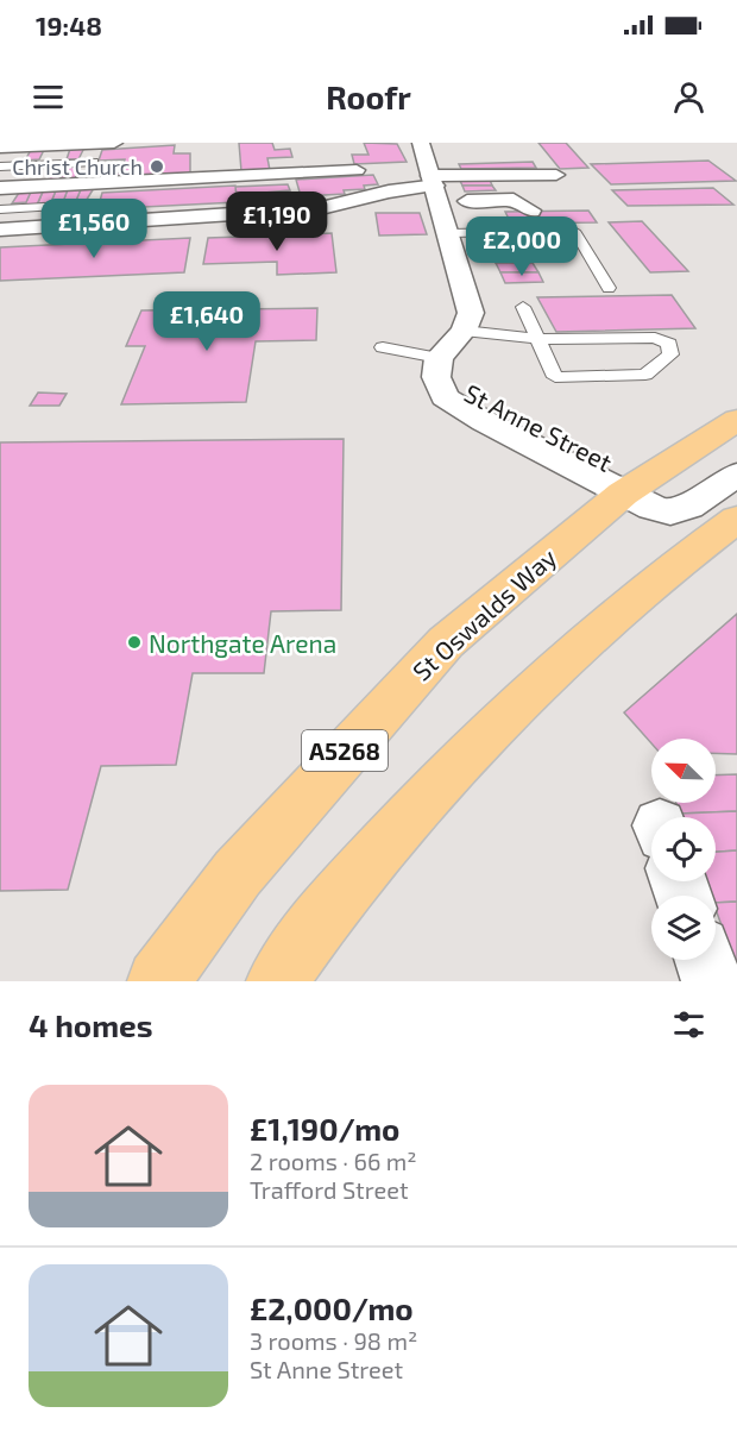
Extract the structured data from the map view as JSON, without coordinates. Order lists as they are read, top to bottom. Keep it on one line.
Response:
{"streets":{"highway":["St Oswalds Way","A5268"],"street":["St Anne Street"]},"crossings":[["St Anne Street","St Oswalds Way"]],"places":["Christ Church","Northgate Arena"],"north":"top left","page":{"status":"19:48","header":"Roofr","price":["£1,190","£1,560","£2,000","£1,640"],"heading":"4 homes","list":[{"name":"£1,190/mo","note":"2 rooms · 66 m² · Trafford Street"},{"name":"£2,000/mo","note":"3 rooms · 98 m² · St Anne Street"}]}}
